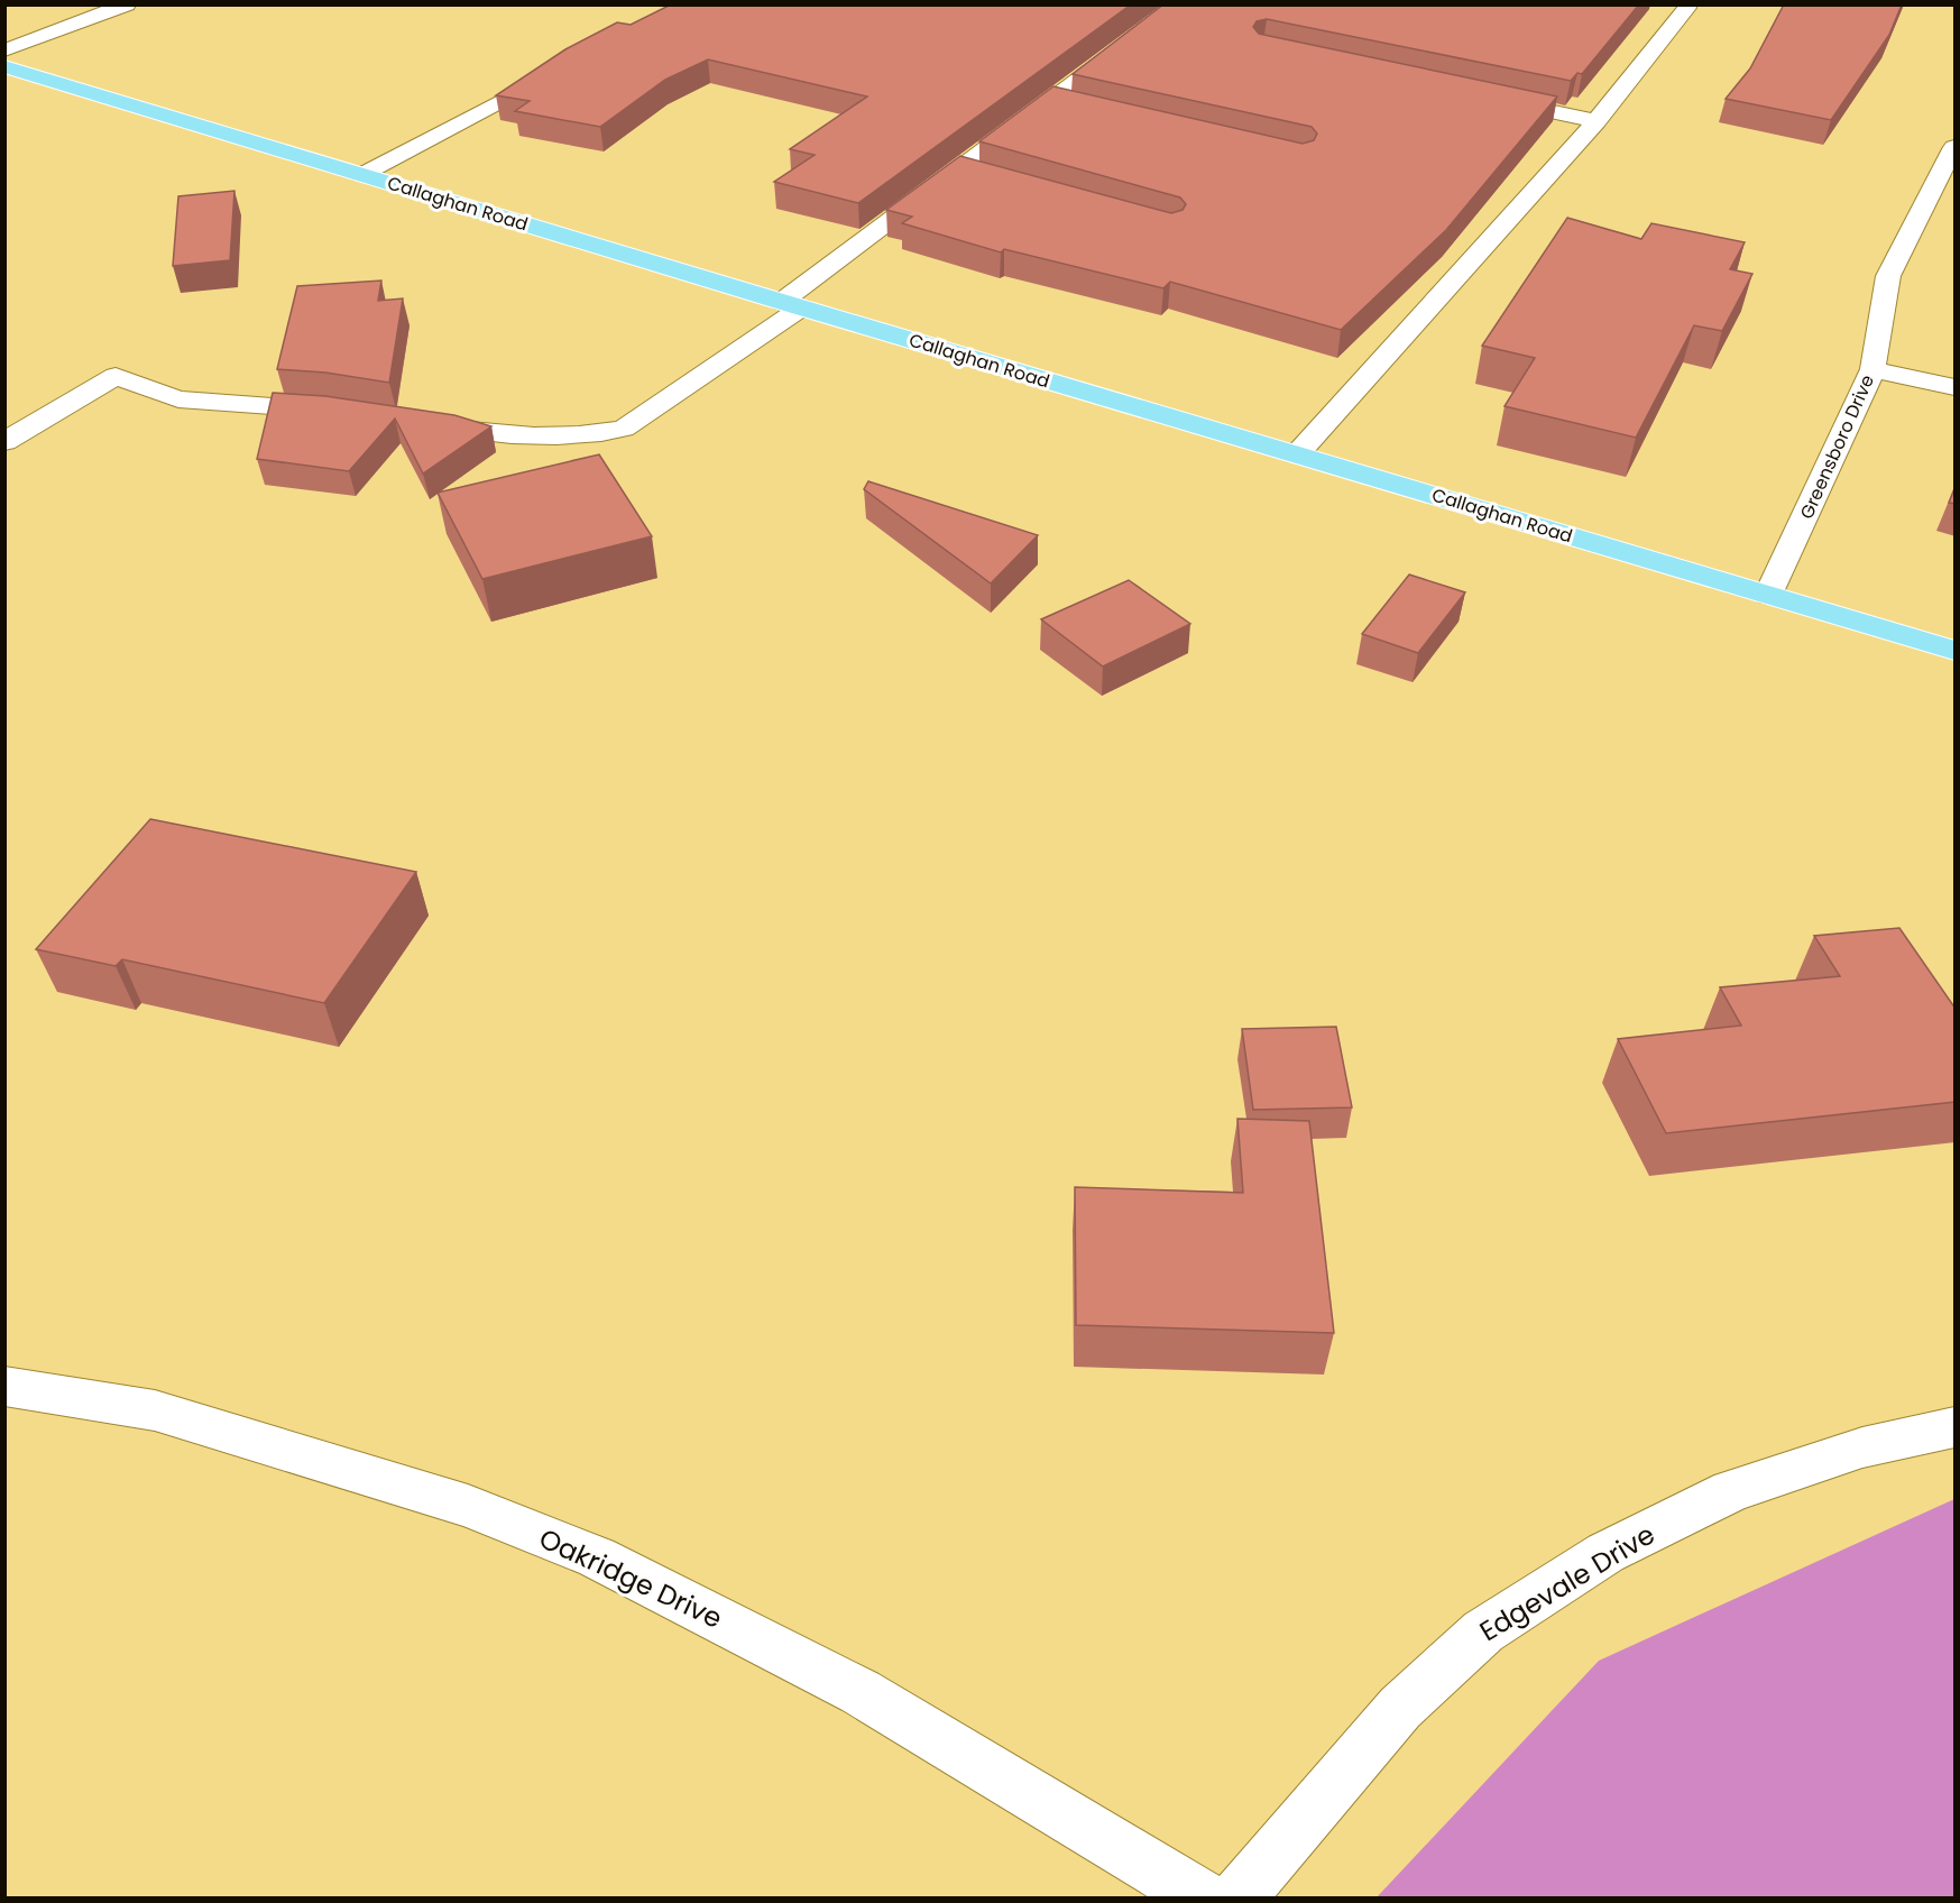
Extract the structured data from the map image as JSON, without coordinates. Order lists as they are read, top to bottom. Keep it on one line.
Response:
{"streets":{"main road":["Callaghan Road"],"street":["Greensboro Drive","Oakridge Drive","Edgevale Drive"]},"crossings":[["Callaghan Road","Greensboro Drive"]]}
